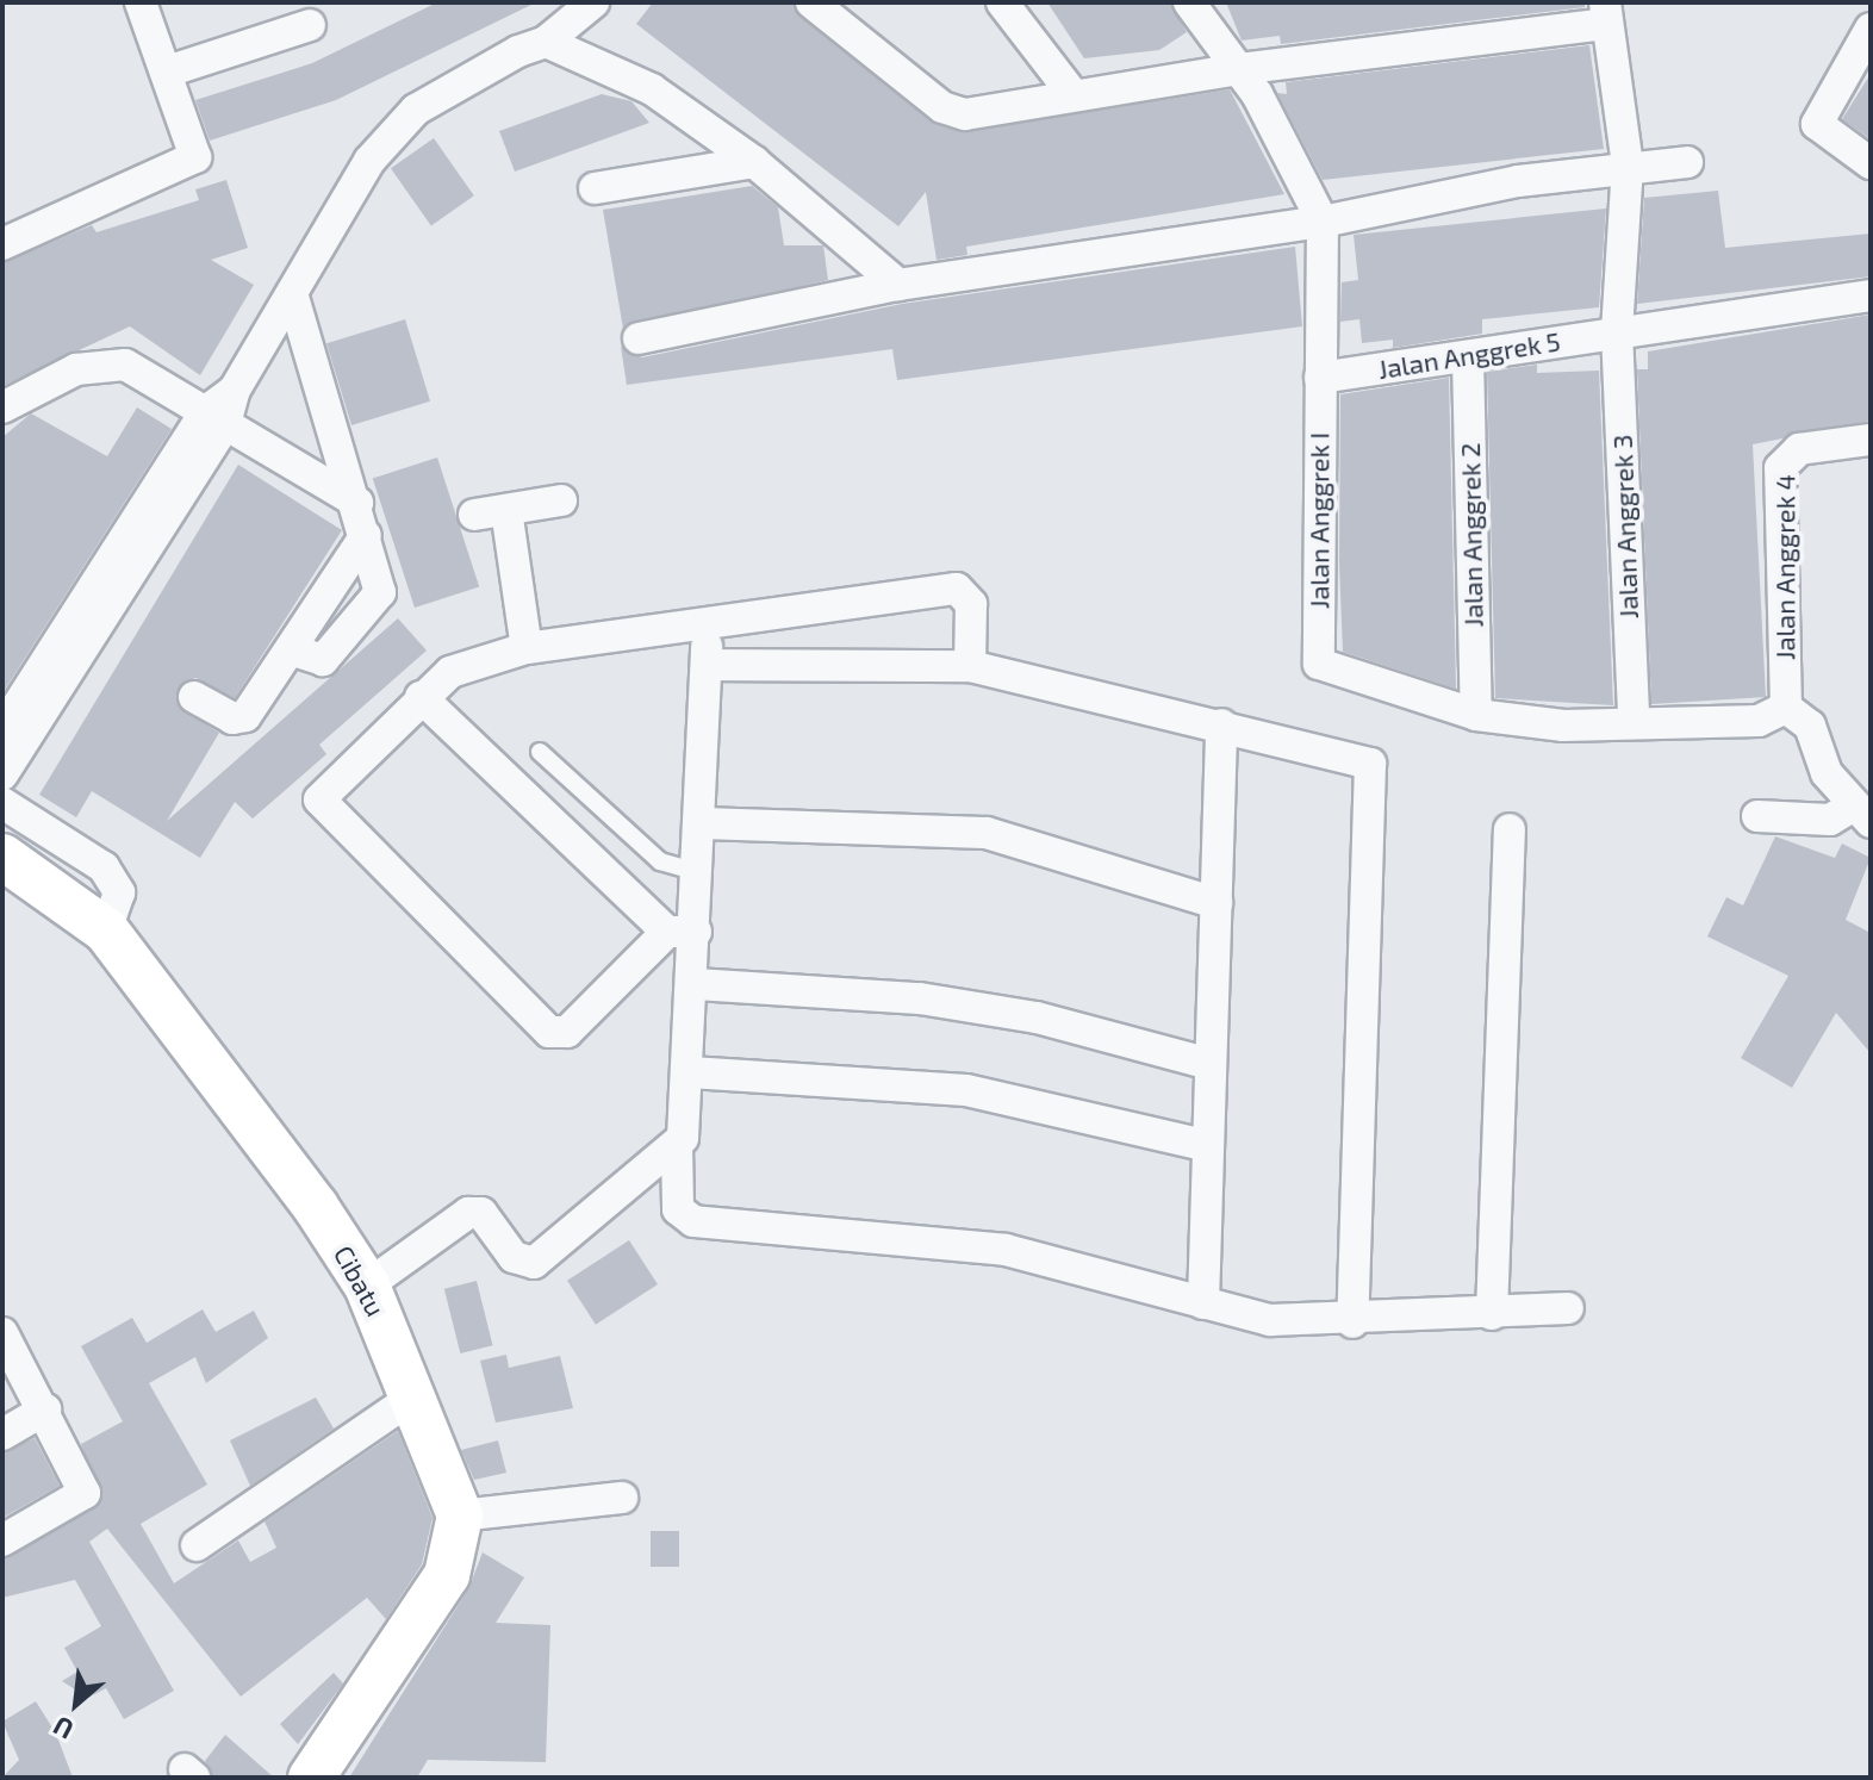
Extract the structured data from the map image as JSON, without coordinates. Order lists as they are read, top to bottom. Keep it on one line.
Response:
{"streets":{"street":["Jalan Anggrek 5","Jalan Anggrek I","Jalan Anggrek 3","Jalan Anggrek 2","Jalan Anggrek 4","Cibatu"]},"crossings":[["Jalan Anggrek 5","Jalan Anggrek I"],["Jalan Anggrek 5","Jalan Anggrek 3"],["Jalan Anggrek 5","Jalan Anggrek 2"],["Jalan Anggrek I","Jalan Anggrek 2"]],"north":"bottom left"}
